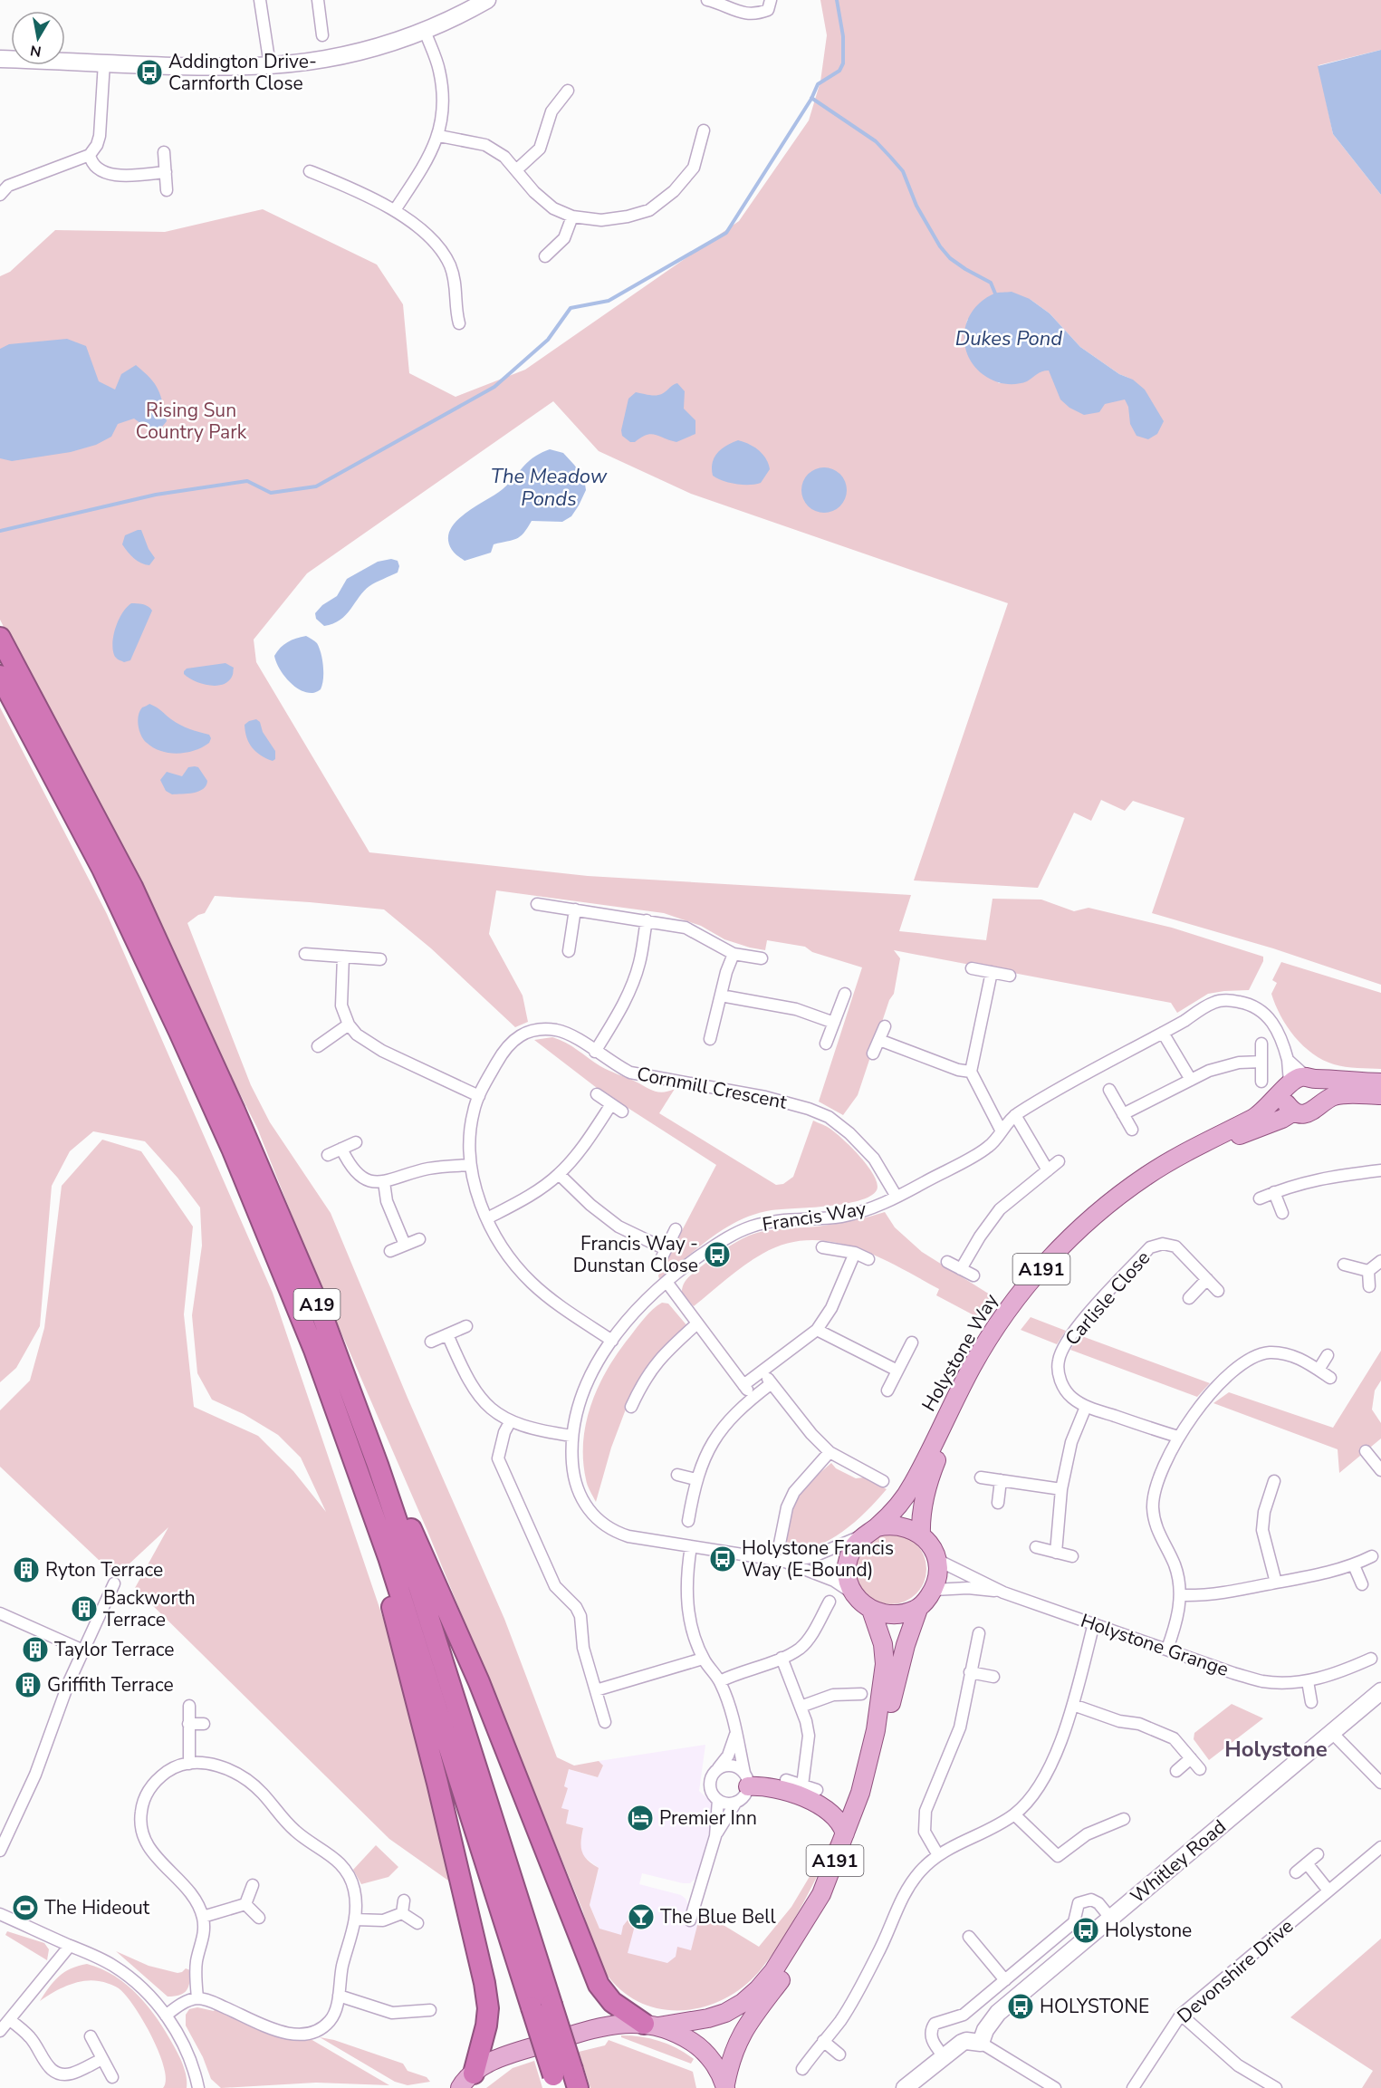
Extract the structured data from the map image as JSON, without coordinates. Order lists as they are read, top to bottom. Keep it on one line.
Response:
{"streets":{"highway":["A19"],"main road":["A191","Holystone Way"],"street":["Cornmill Crescent","Francis Way","Carlisle Close","Holystone Grange","Whitley Road","Devonshire Drive"]},"crossings":[["Cornmill Crescent","Francis Way"],["Francis Way","A191"],["Francis Way","Holystone Way"],["Francis Way","Holystone Grange"],["A191","Holystone Way"],["A191","Holystone Grange"],["Holystone Way","Holystone Grange"]],"districts":["Holystone"],"water":["Dukes Pond","The Meadow Ponds"],"parks":["Rising Sun Country Park"],"places":{"bus stop":["Addington Drive- Carnforth Close","Francis Way - Dunstan Close","Holystone Francis Way (E-Bound)","Holystone","HOLYSTONE"],"building":["Ryton Terrace","Backworth Terrace","Taylor Terrace","Griffith Terrace"],"hotel":["Premier Inn"],"sports":["The Hideout"],"bar":["The Blue Bell"]},"north":"bottom"}
